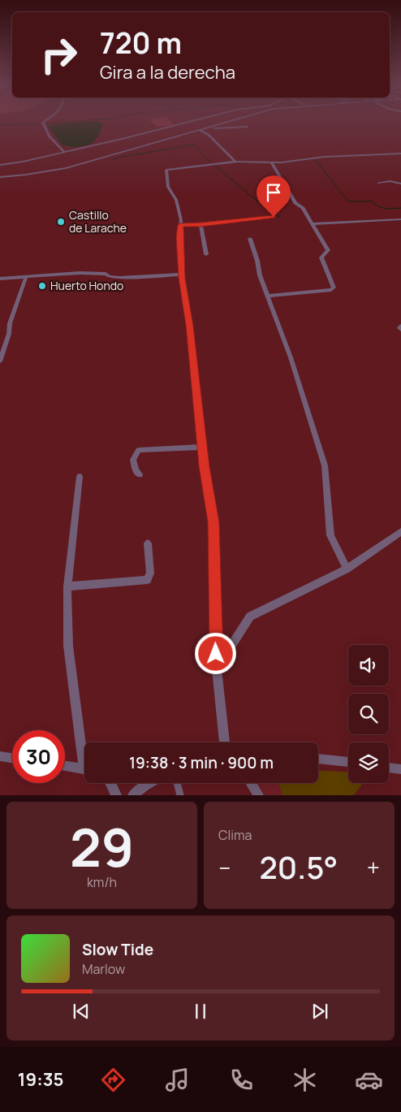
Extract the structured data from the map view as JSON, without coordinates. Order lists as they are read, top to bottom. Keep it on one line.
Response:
{"places":["Castillo de Larache","Huerto Hondo"],"page":{"turn":["720 m","Gira a la derecha"],"limit":"30","trip":"19:38 · 3 min · 900 m","tile":[["29","km/h"],"Clima"],"heat":["−","20.5°","+"],"song":["Slow Tide","Marlow"],"tabs":"19:35"}}
